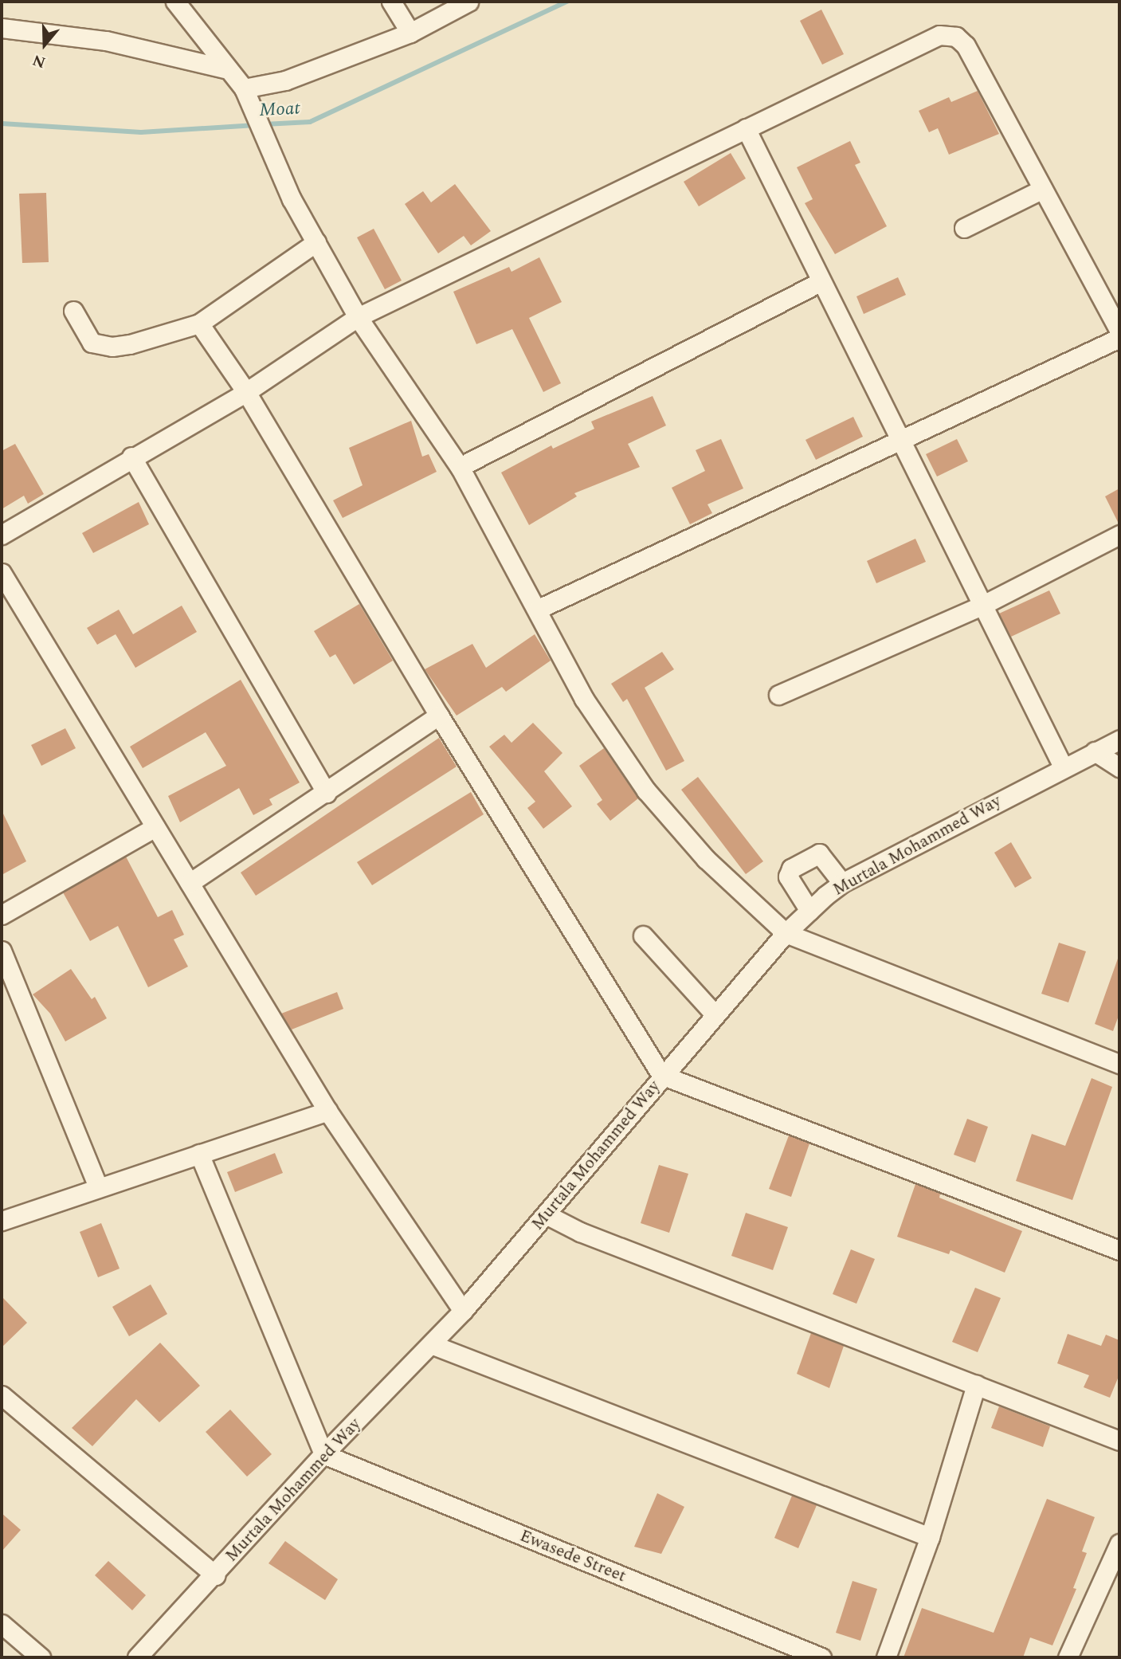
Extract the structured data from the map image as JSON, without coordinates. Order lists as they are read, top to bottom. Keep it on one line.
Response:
{"streets":{"street":["Murtala Mohammed Way","Ewasede Street"]},"crossings":[["Murtala Mohammed Way","Ewasede Street"]],"water":["Moat"],"north":"bottom"}
